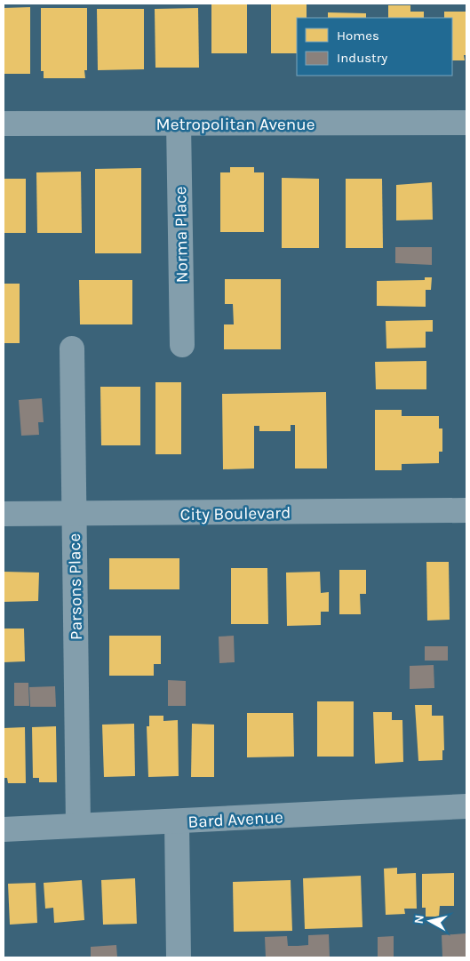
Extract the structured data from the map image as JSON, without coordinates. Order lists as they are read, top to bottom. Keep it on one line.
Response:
{"streets":{"street":["Metropolitan Avenue","Norma Place","City Boulevard","Parsons Place","Bard Avenue"]},"crossings":[["Metropolitan Avenue","Norma Place"],["City Boulevard","Parsons Place"],["Parsons Place","Bard Avenue"]],"legend":["Homes","Industry"],"north":"left"}
